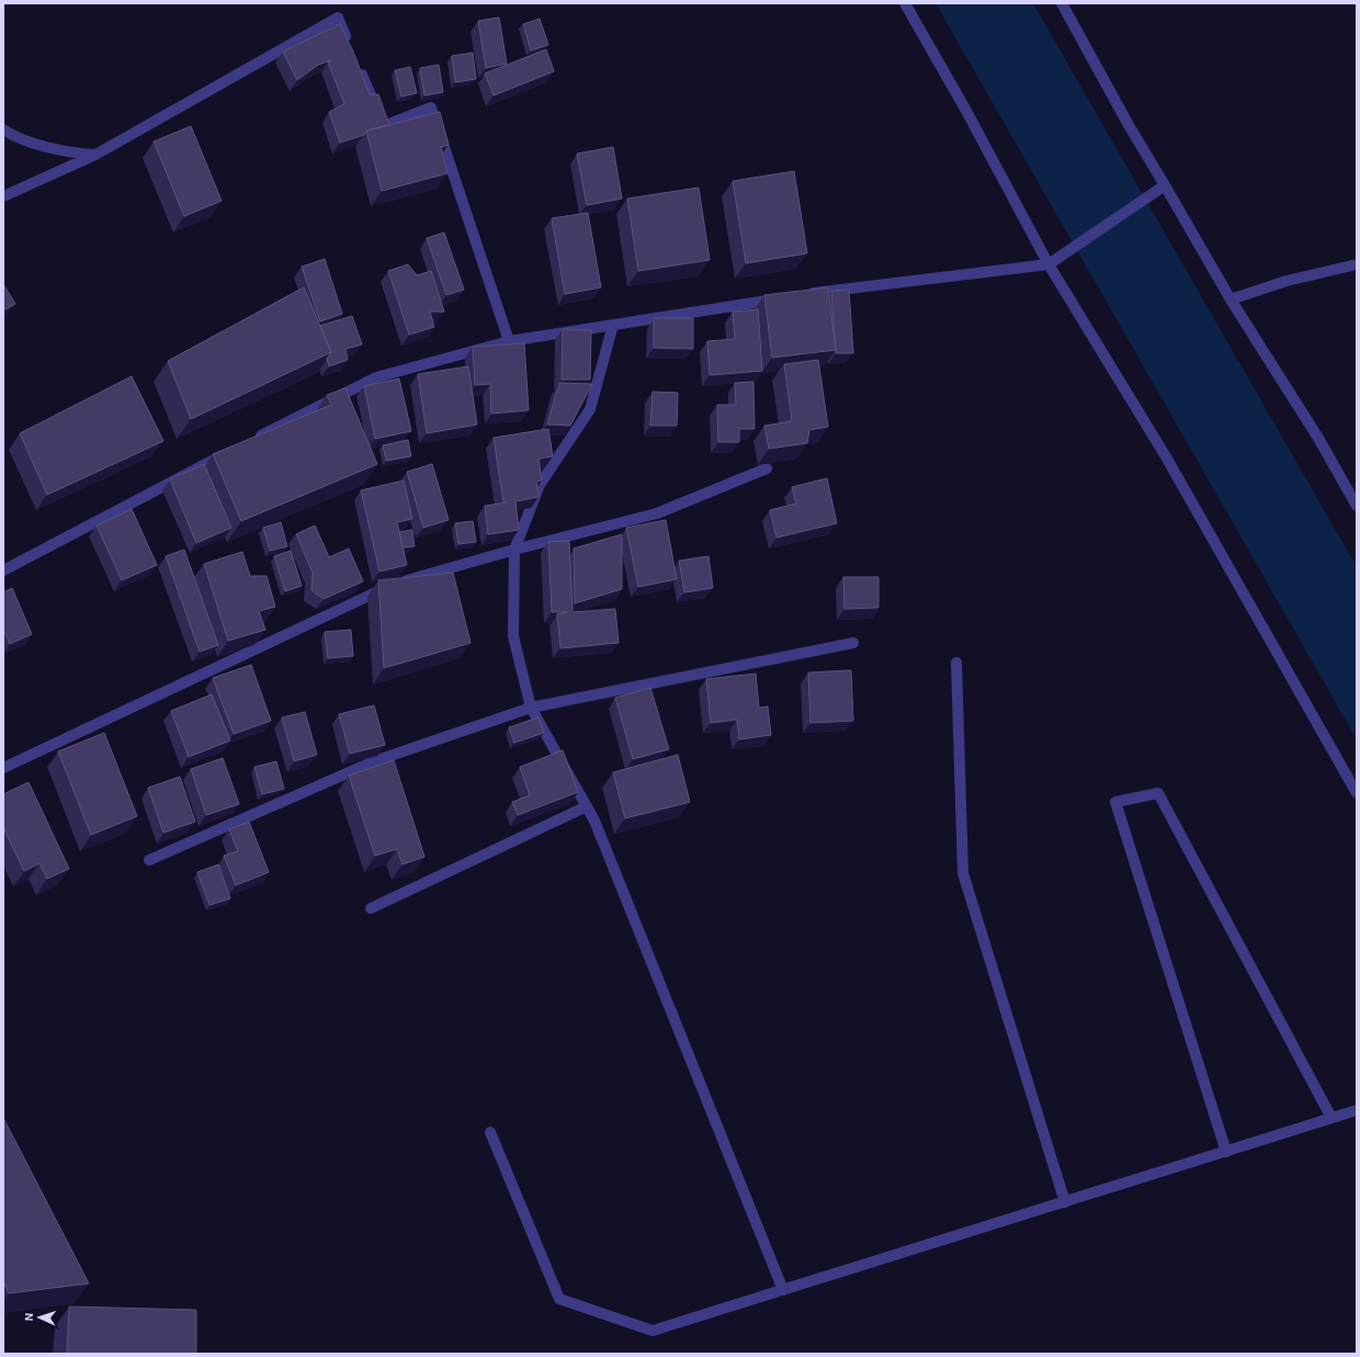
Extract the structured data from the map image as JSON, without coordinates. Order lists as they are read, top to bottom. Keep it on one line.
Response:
{"north":"left"}
